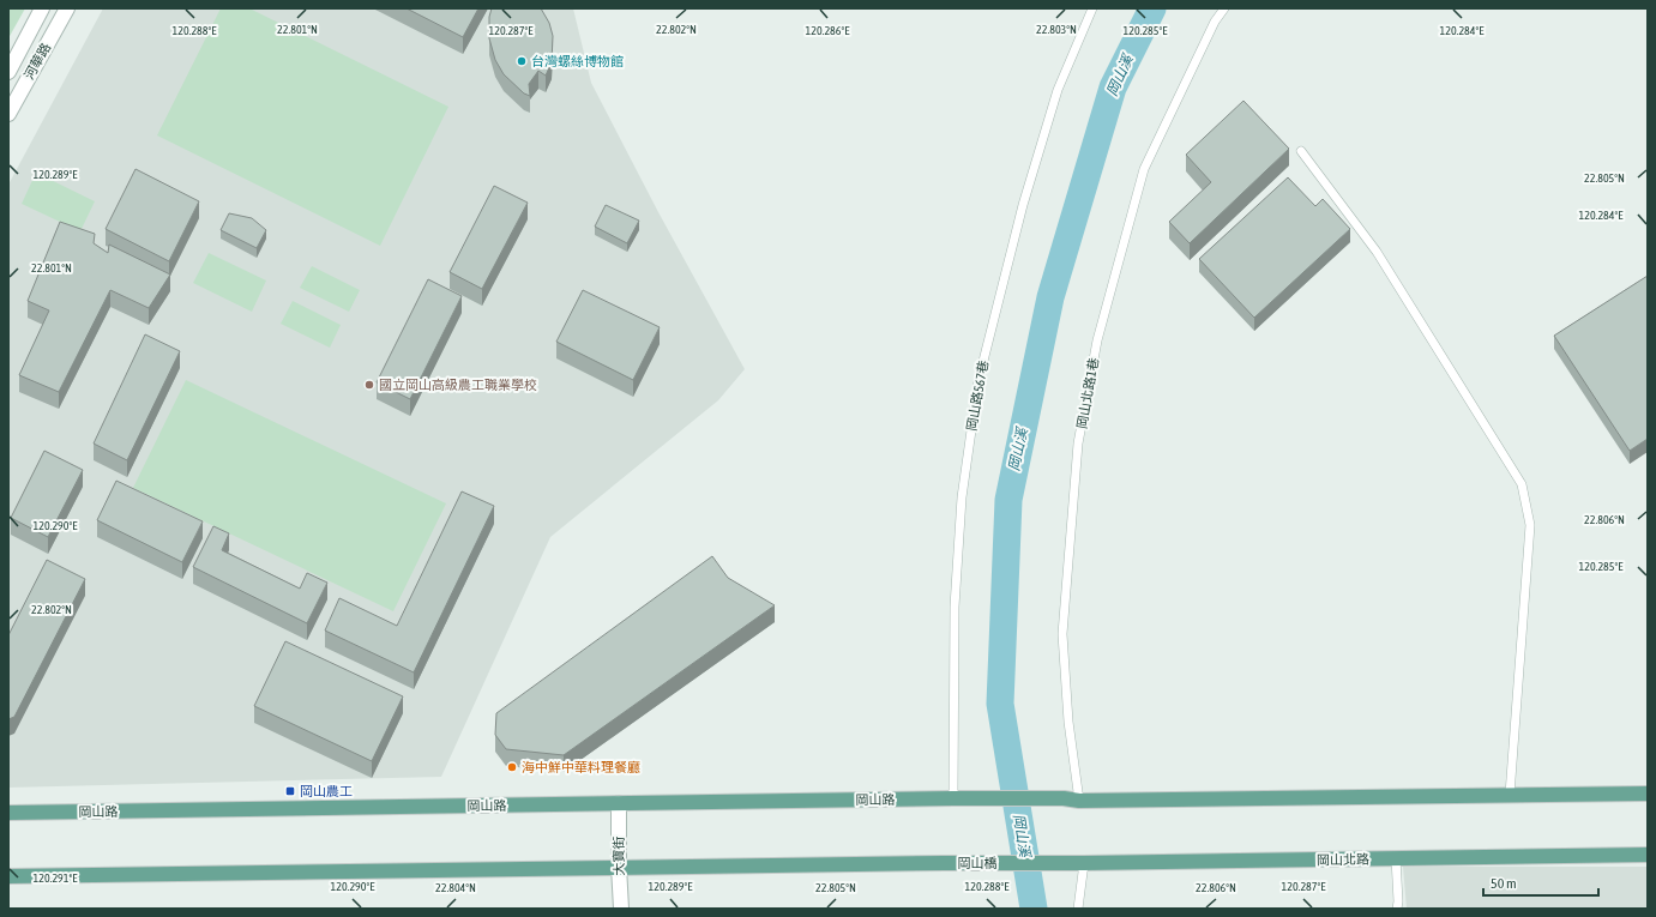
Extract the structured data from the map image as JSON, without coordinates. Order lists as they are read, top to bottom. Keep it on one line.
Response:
{"streets":{"main road":["岡山路","岡山北路","岡山橋"],"street":["河華路","大寶街"],"lane":["岡山北路1巷","岡山路567巷"]},"crossings":[["岡山路567巷","岡山路"],["岡山路","大寶街"],["大寶街","岡山橋"],["岡山北路","岡山橋"]],"water":["岡山溪"],"places":{"other":["台灣螺絲博物館","國立岡山高級農工職業學校","海中鮮中華料理餐廳"],"transit":["岡山農工"]},"scale_bar":"50 m","coordinates":["22.801°N","22.802°N","22.803°N","120.288°E","120.287°E","120.286°E","120.285°E","120.284°E","120.289°E","22.805°N","22.806°N","120.290°E","120.291°E","22.804°N"]}
